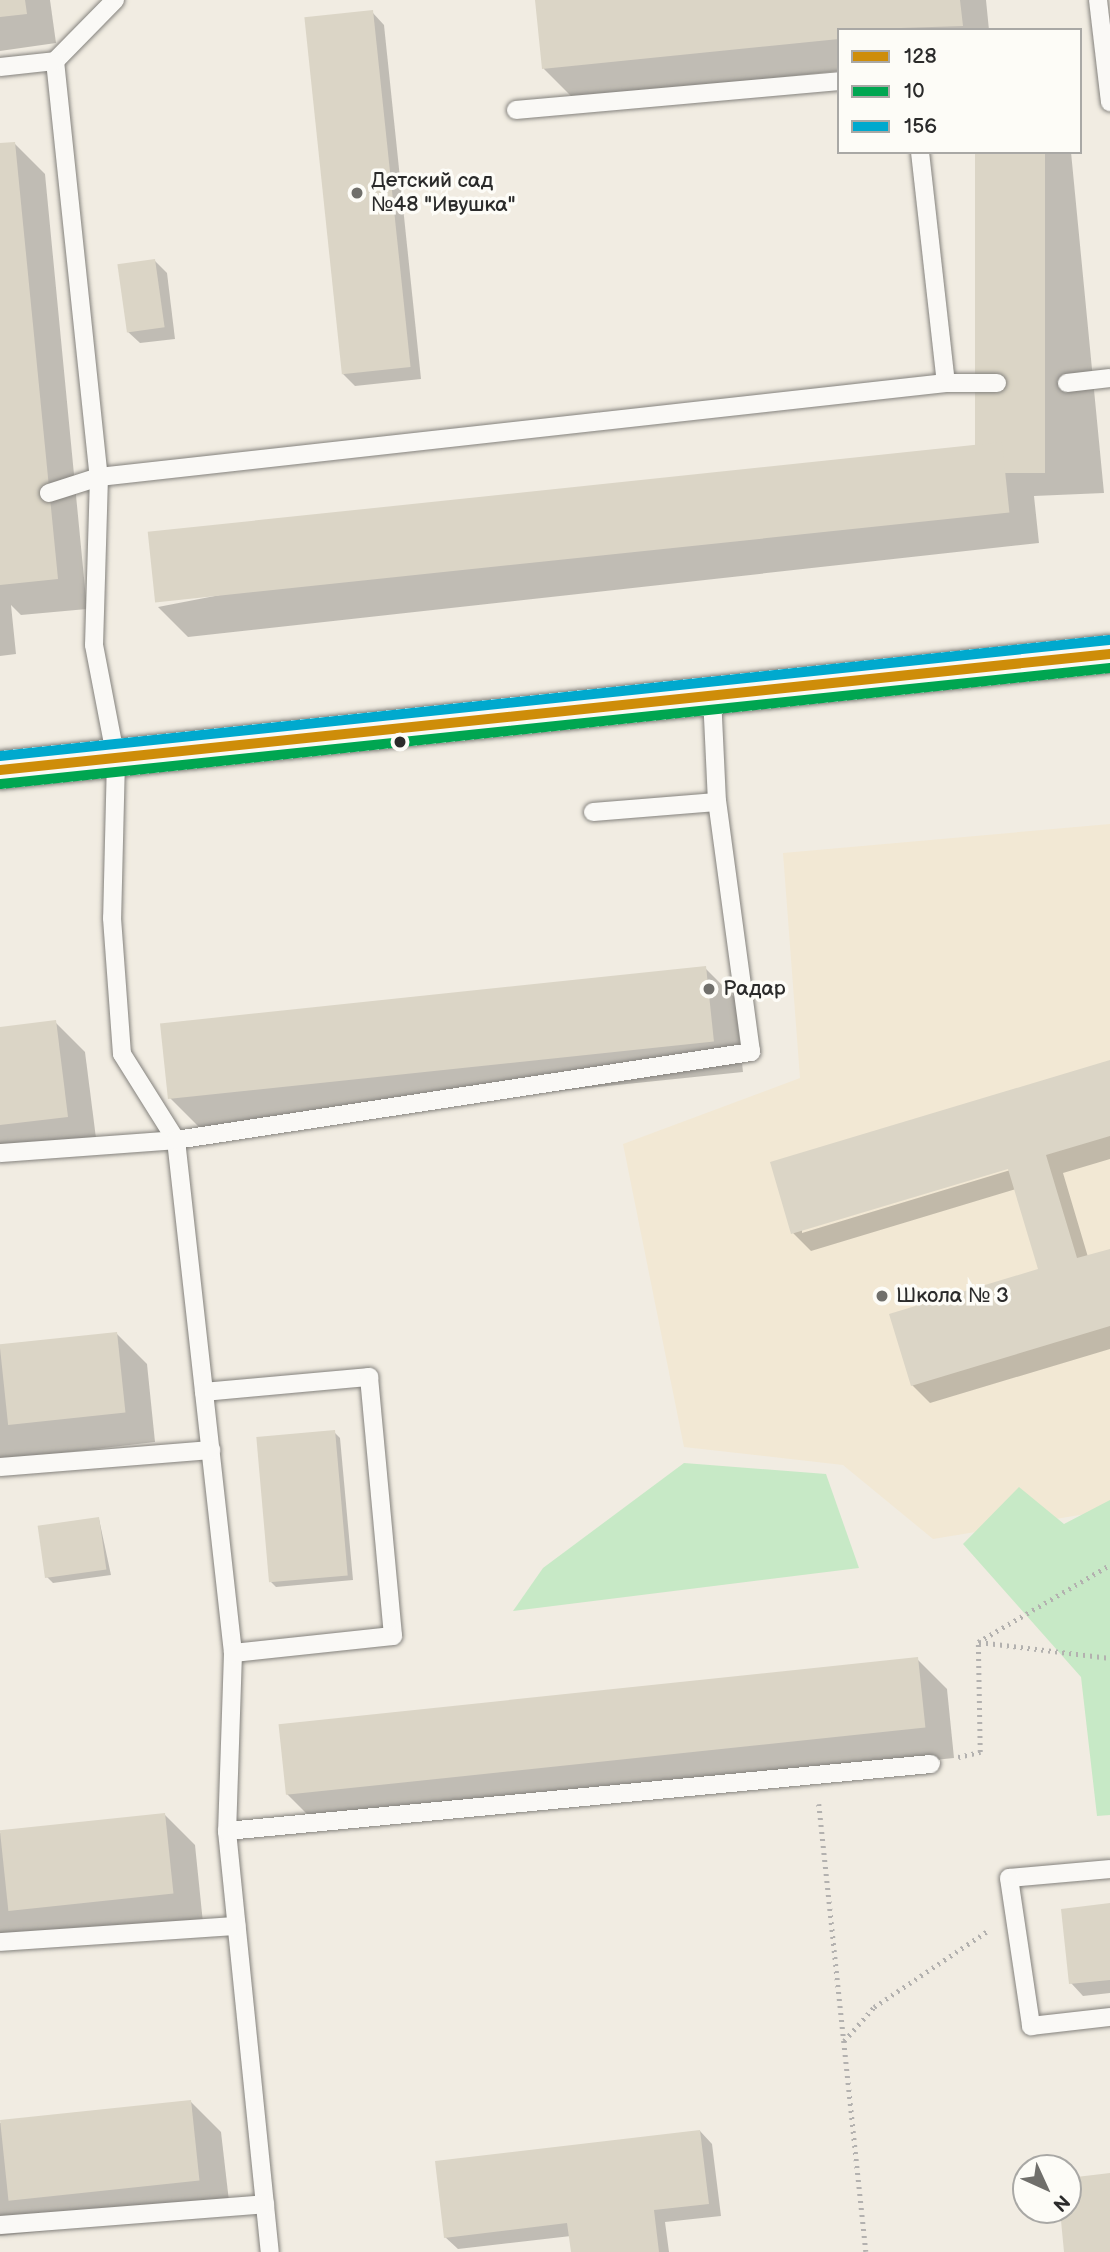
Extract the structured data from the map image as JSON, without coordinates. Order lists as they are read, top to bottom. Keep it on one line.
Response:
{"places":["Детский сад №48 \"Ивушка\"","Радар","Школа № 3"],"lines":["transit line 156","transit line 128","transit line 10"],"legend":["128","10","156"],"north":"bottom right"}
